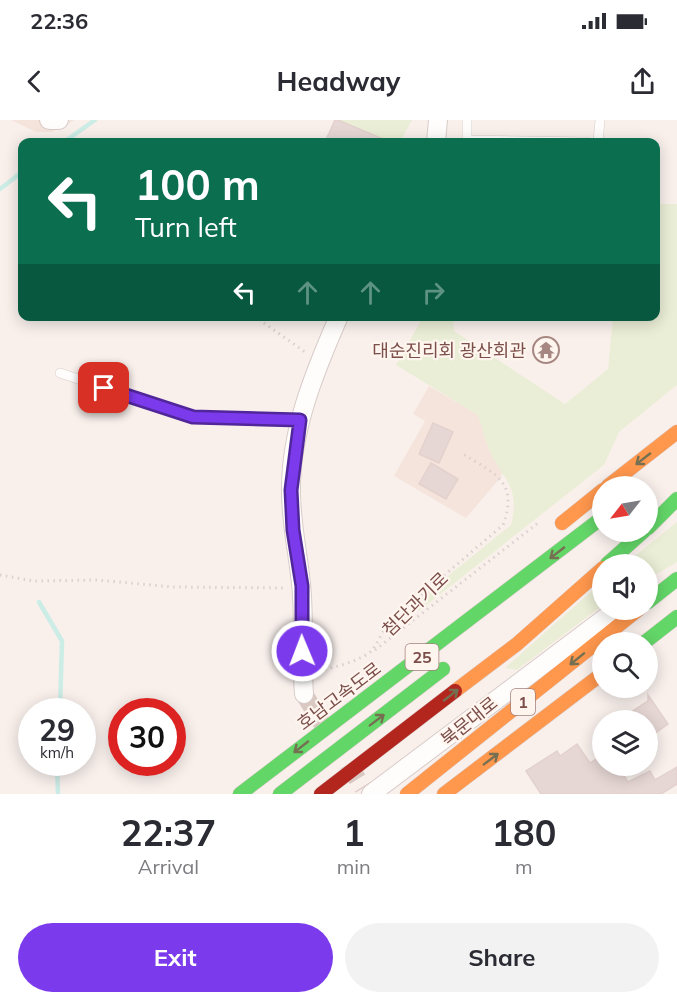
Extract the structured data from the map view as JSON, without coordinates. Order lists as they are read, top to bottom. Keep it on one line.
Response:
{"streets":{"main road":["25","호남고속도로","1","북문대로"],"path":["첨단과기로"]},"places":{"temple":["대순진리회 광산회관"]},"north":"bottom left","page":{"status":"22:36","header":"Headway","turn":["100 m","Turn left"],"speed":"29 km/h","limit":"30","eta":["22:37","Arrival","1","min","180","m"],"buttons":["Exit","Share"]}}
